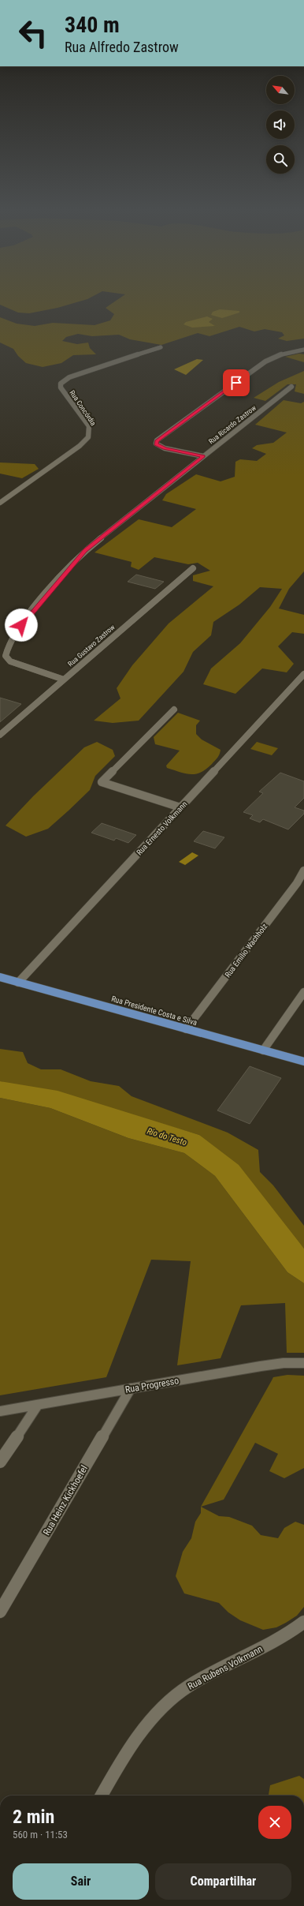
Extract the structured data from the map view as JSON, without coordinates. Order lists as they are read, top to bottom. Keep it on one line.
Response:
{"streets":{"main road":["Rua Presidente Costa e Silva"],"street":["Rua Concórdia","Rua Ricardo Zastrow","Rua Gustavo Zastrow","Rua Ernesto Volkmann","Rua Emílio Wachholz","Rua Progresso","Rua Heinz Kickhoefel","Rua Rubens Volkmann"]},"crossings":[["Rua Ricardo Zastrow","Rua Gustavo Zastrow"],["Rua Ernesto Volkmann","Rua Presidente Costa e Silva"],["Rua Emílio Wachholz","Rua Presidente Costa e Silva"],["Rua Progresso","Rua Heinz Kickhoefel"]],"water":["Rio do Testo"],"north":"top left","page":{"turn":["340 m","Rua Alfredo Zastrow"],"heading":["2 min","560 m · 11:53"],"buttons":["Sair","Compartilhar"]}}
